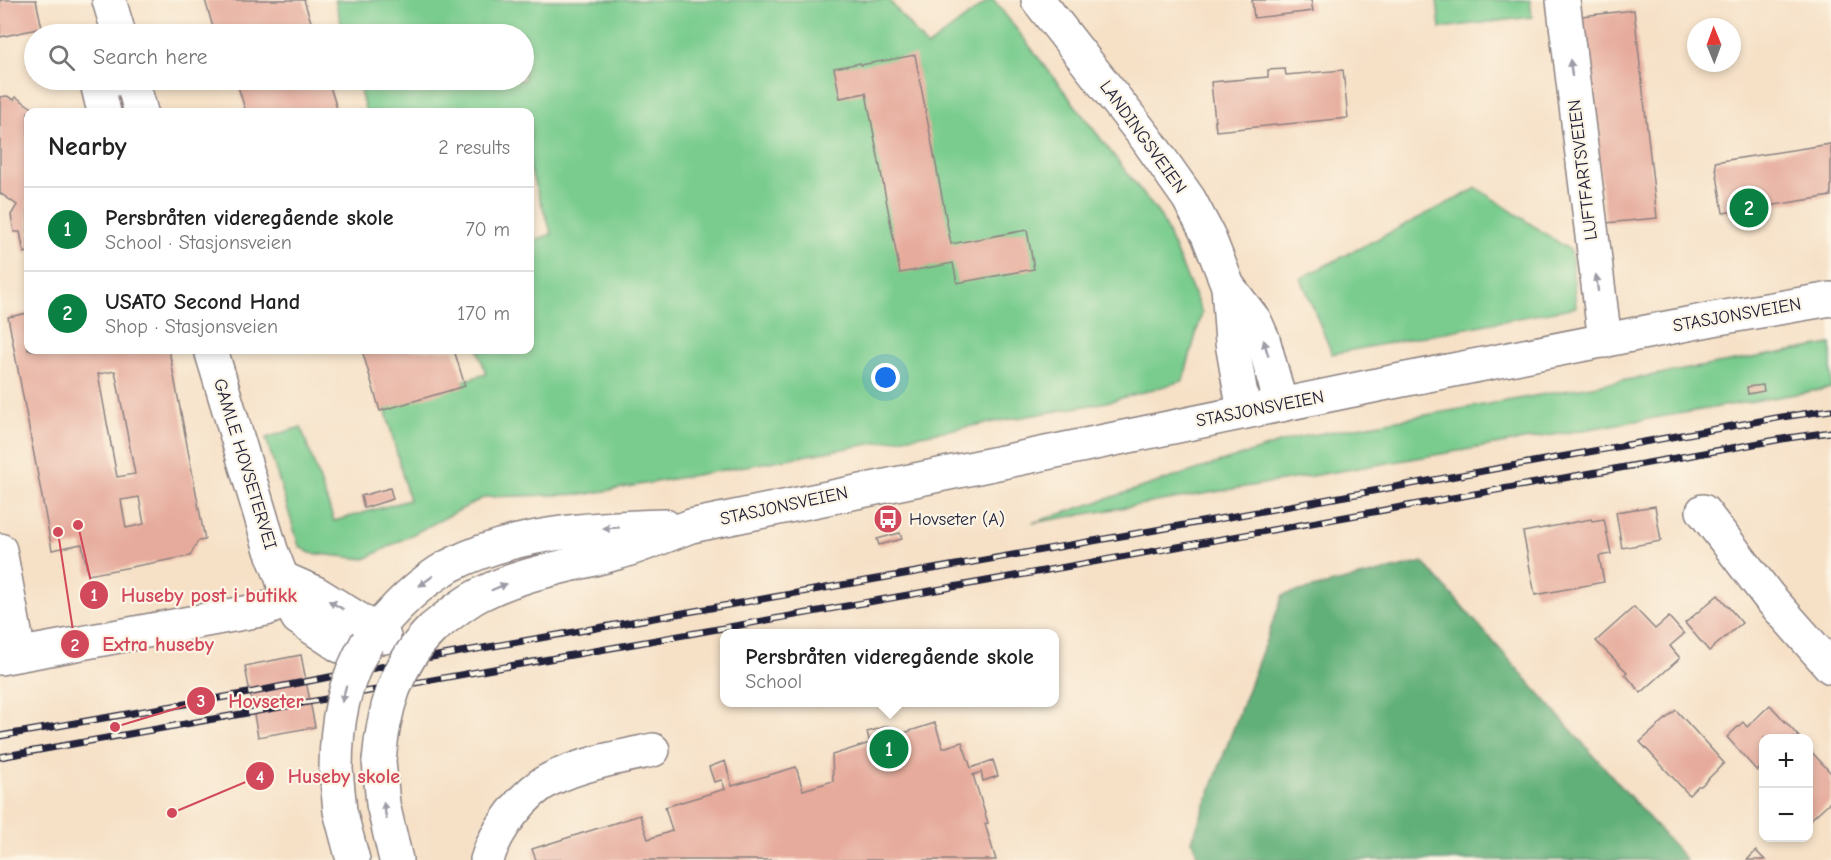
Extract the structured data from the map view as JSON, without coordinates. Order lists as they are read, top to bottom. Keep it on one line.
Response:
{"streets":{"street":["LANDINGSVEIEN","LUFTFARTSVEIEN","STASJONSVEIEN","GAMLE HOVSETERVEI"]},"crossings":[["LANDINGSVEIEN","STASJONSVEIEN"],["LUFTFARTSVEIEN","STASJONSVEIEN"],["STASJONSVEIEN","GAMLE HOVSETERVEI"]],"one_way":["LUFTFARTSVEIEN"],"places":{"bus stop":["Hovseter (A)"],"other":["Huseby post i butikk","Extra huseby","Hovseter","Huseby skole"]},"north":"top","page":{"search":"Search here","heading":["Nearby","2 results"],"pins":["2","1"],"list":[{"mark":"1","name":"Persbråten videregående skole","note":"School · Stasjonsveien","value":"70 m"},{"mark":"2","name":"USATO Second Hand","note":"Shop · Stasjonsveien","value":"170 m"}],"popup":["Persbråten videregående skole","School"],"map_buttons":["+","−"]}}
